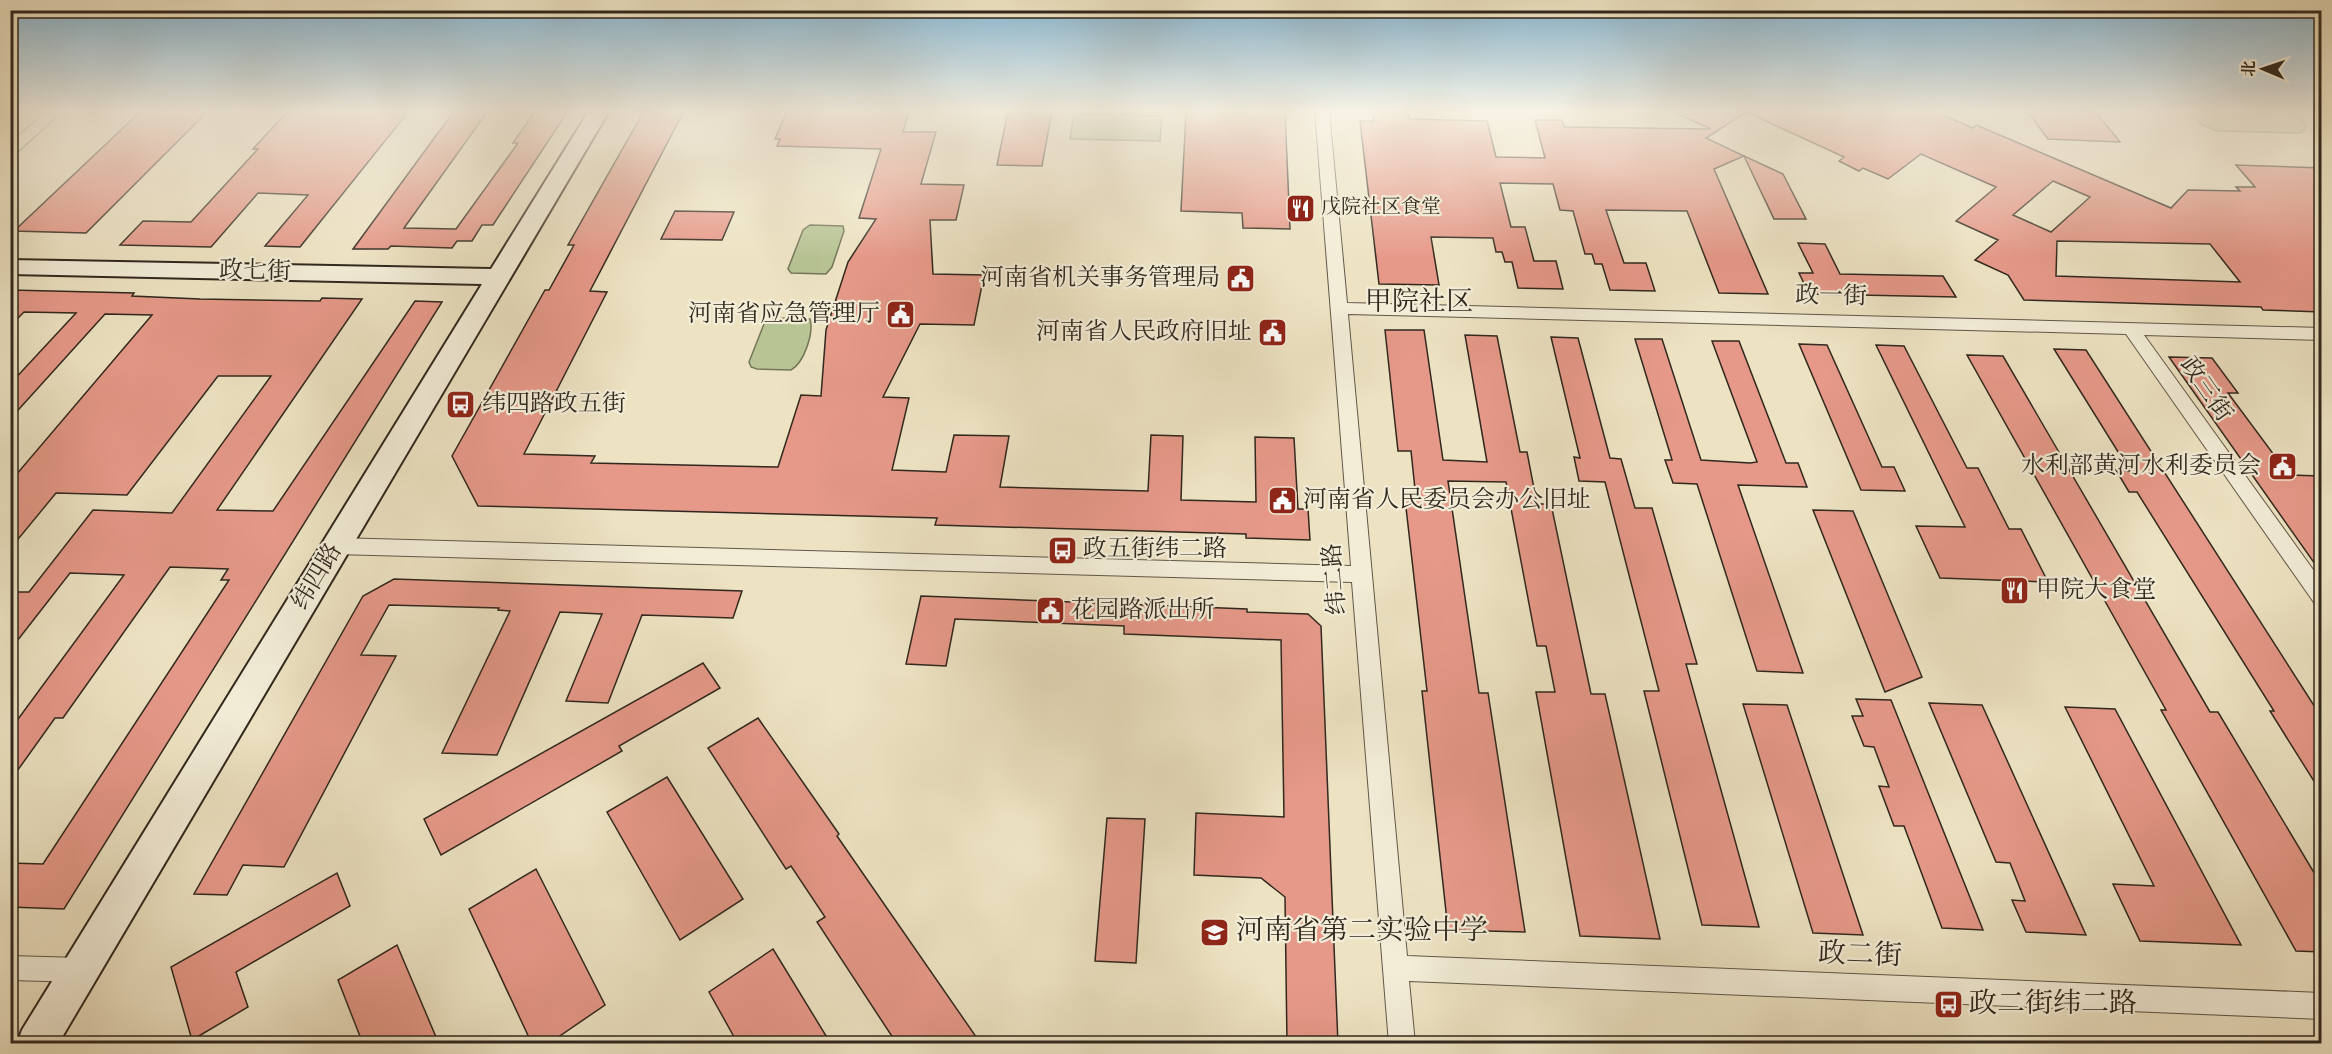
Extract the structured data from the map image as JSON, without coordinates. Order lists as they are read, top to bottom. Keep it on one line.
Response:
{"streets":{"street":["政七街","政一街","政三街","纬四路","纬二路","政二街"]},"crossings":[["政七街","纬四路"],["政一街","政三街"],["政一街","纬二路"],["纬二路","政二街"]],"districts":["甲院社区"],"places":{"restaurant":["戊院社区食堂","甲院大食堂"],"public building":["河南省机关事务管理局","河南省应急管理厅","河南省人民政府旧址","水利部黄河水利委员会","河南省人民委员会办公旧址","花园路派出所"],"bus stop":["纬四路政五街","政五街纬二路","政二街纬二路"],"school or university":["河南省第二实验中学"]},"north":"left"}
